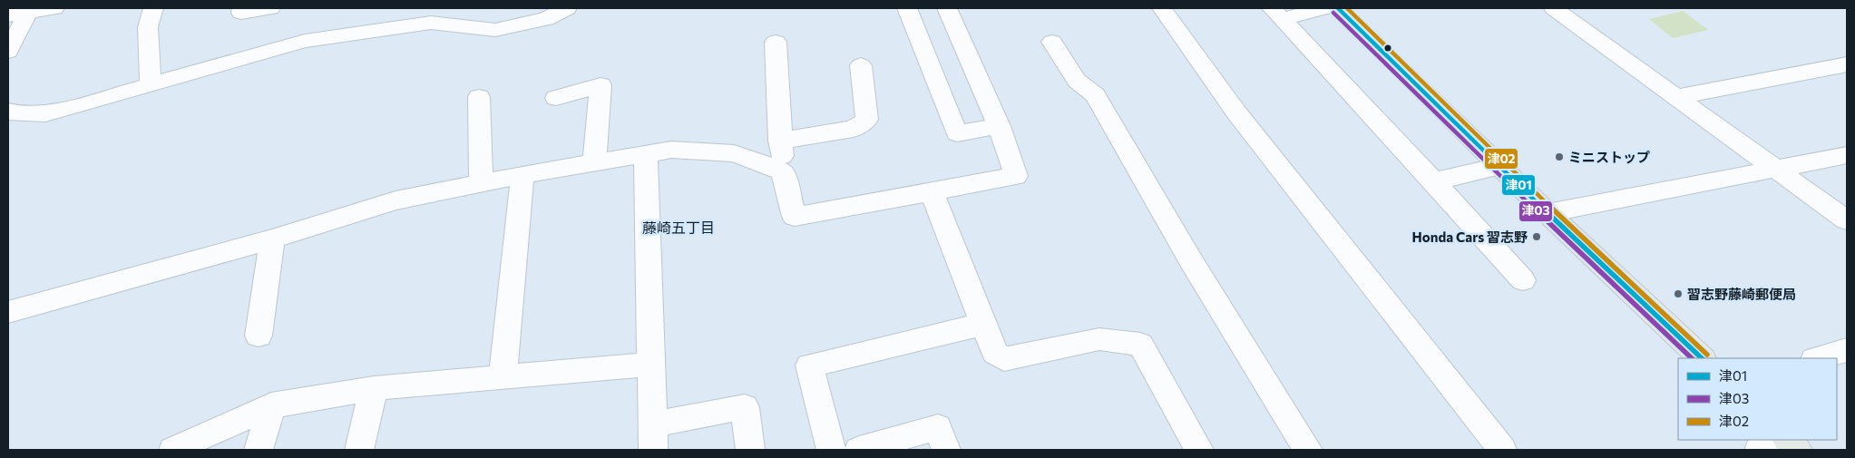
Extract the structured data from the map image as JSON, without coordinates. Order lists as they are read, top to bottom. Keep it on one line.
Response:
{"districts":["藤崎五丁目"],"places":["ミニストップ","Honda Cars 習志野","習志野藤崎郵便局"],"lines":["transit line 津01","transit line 津02","transit line 津03"],"legend":["津01","津03","津02"]}
